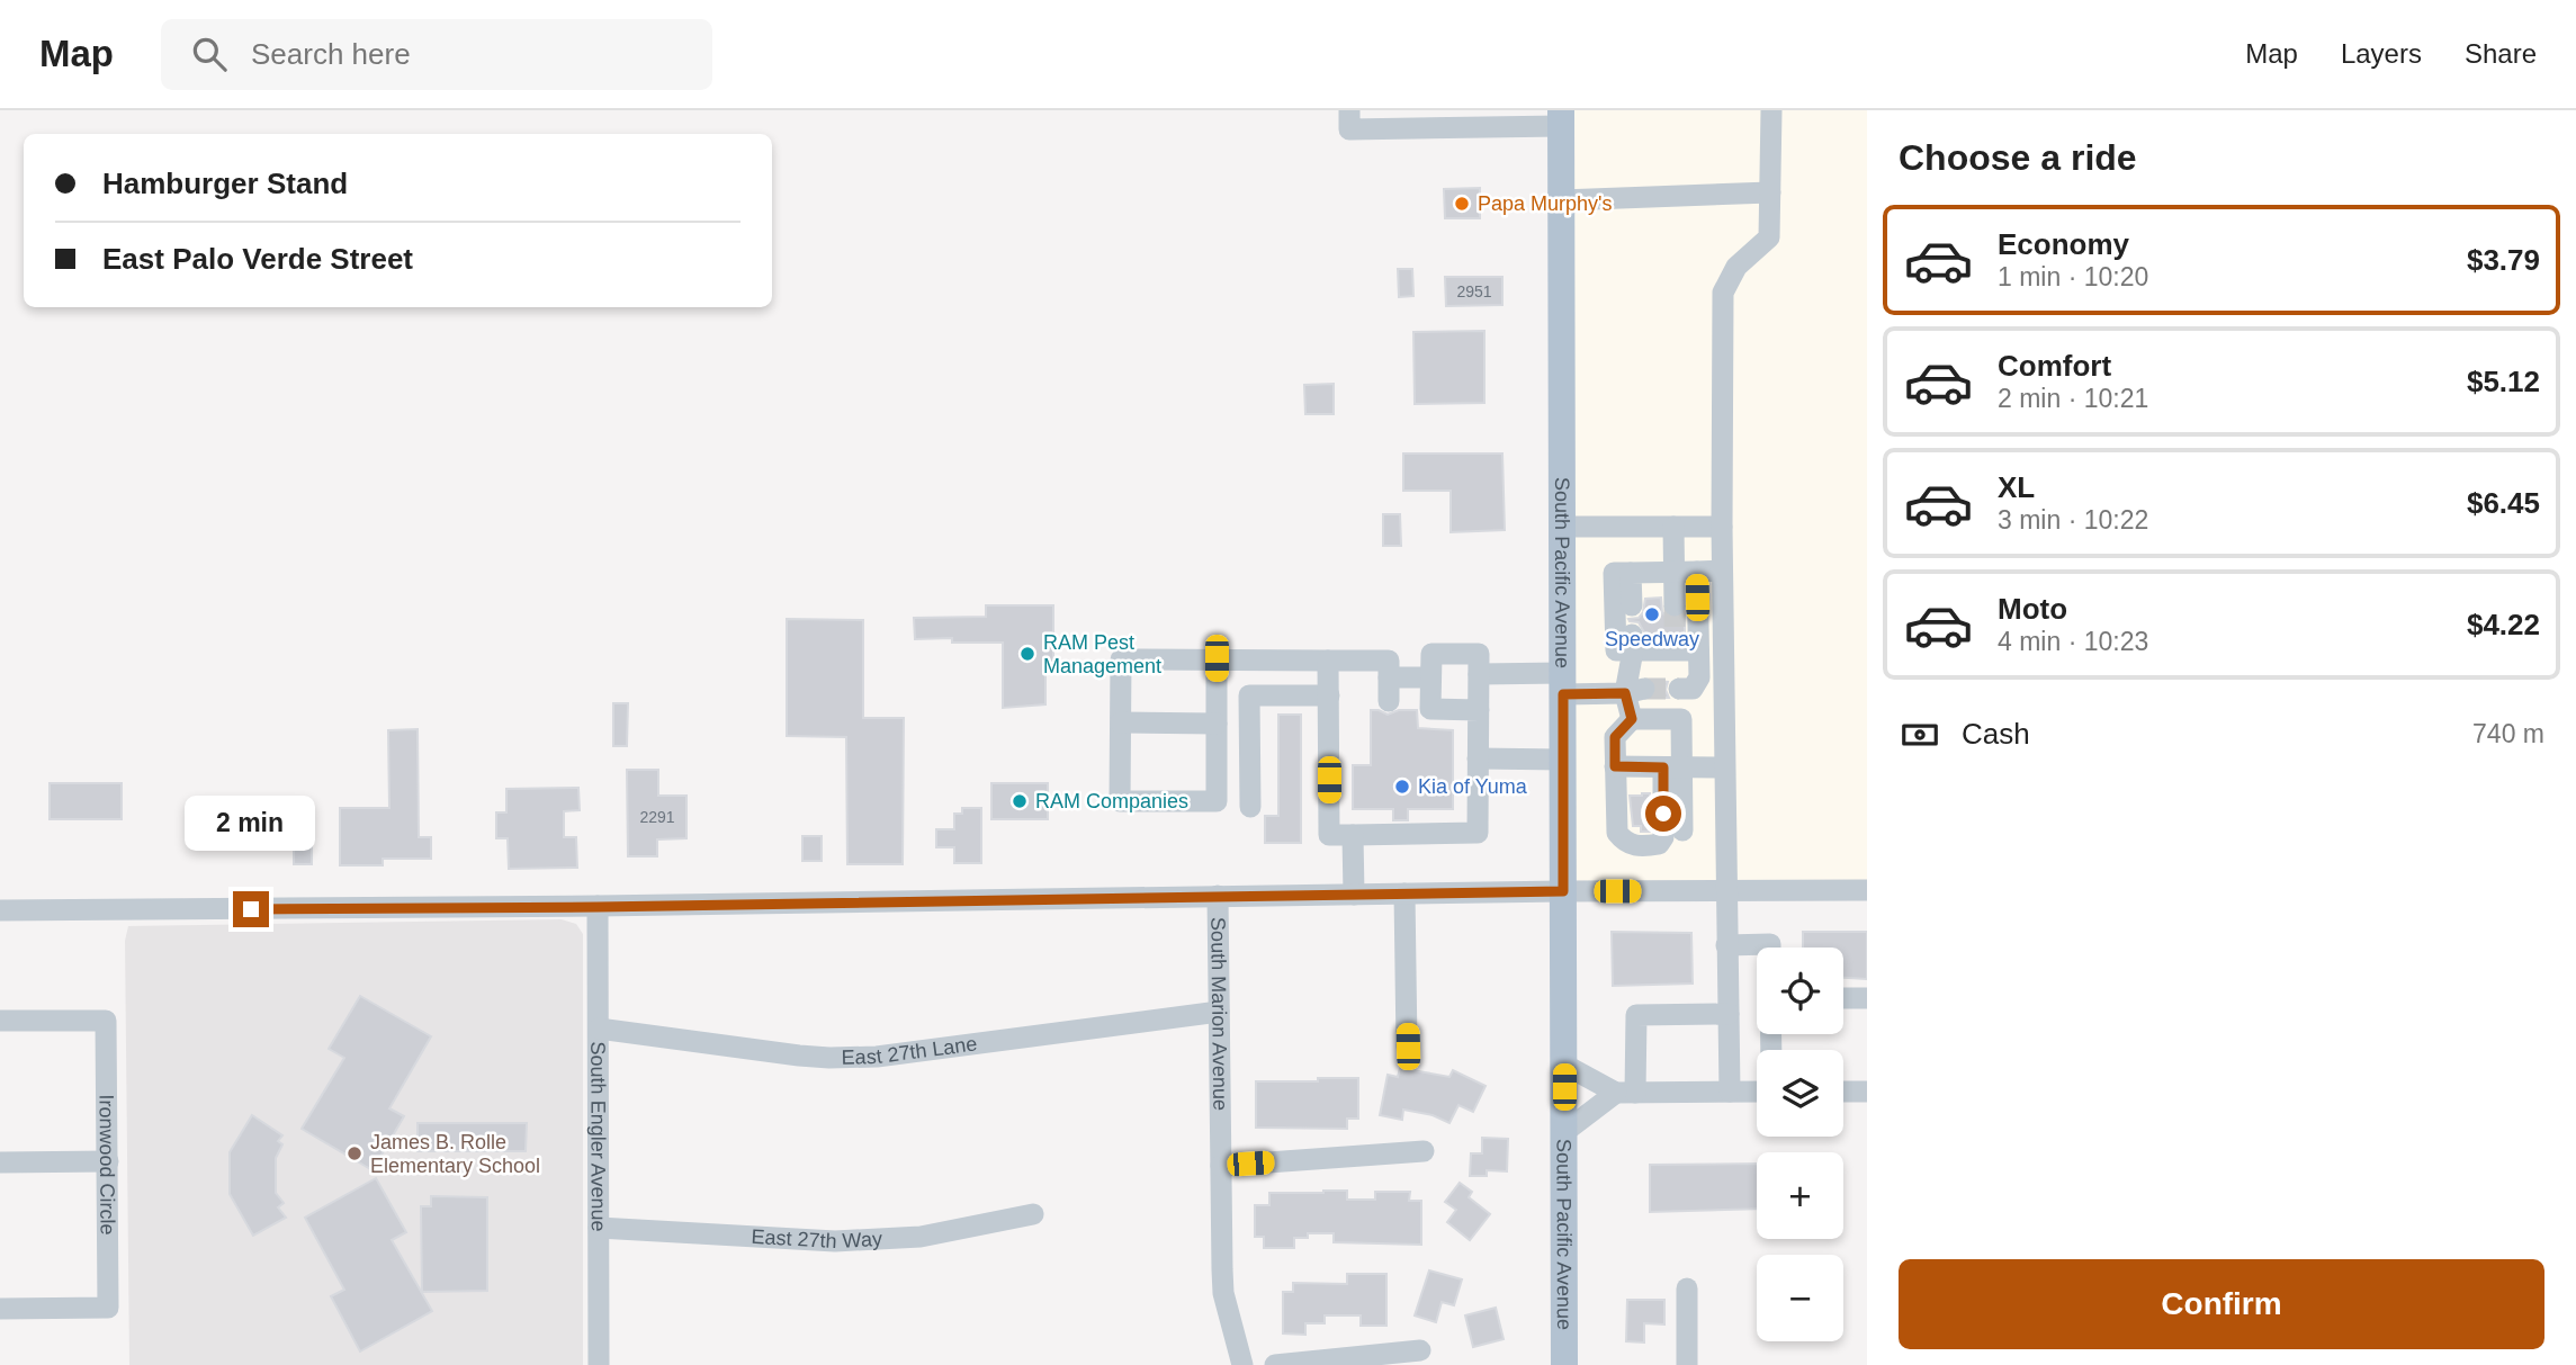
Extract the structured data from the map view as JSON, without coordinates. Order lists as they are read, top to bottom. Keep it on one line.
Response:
{"streets":{"main road":["South Pacific Avenue"],"street":["South Marion Avenue","East 27th Lane","South Engler Avenue","Ironwood Circle","East 27th Way"]},"crossings":[["South Marion Avenue","East 27th Lane"],["East 27th Lane","South Engler Avenue"],["South Engler Avenue","East 27th Way"]],"places":["Papa Murphy's","Speedway","RAM Pest Management","Kia of Yuma","RAM Companies","James B. Rolle Elementary School"],"house_numbers":["2951","2291"],"page":{"header":"Map","search":"Search here","nav":["Map","Layers","Share"],"heading":"Choose a ride","banner":["Hamburger Stand","East Palo Verde Street"],"list":[{"name":"Economy","note":"1 min · 10:20","value":"$3.79"},{"name":"Comfort","note":"2 min · 10:21","value":"$5.12"},{"name":"XL","note":"3 min · 10:22","value":"$6.45"},{"name":"Moto","note":"4 min · 10:23","value":"$4.22"}],"pay":["Cash","740 m"],"bubble":"2 min","map_buttons":["+","−"],"buttons":"Confirm"}}
